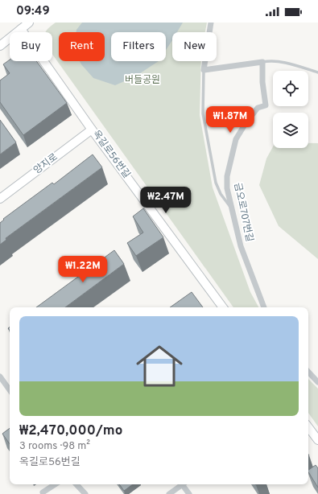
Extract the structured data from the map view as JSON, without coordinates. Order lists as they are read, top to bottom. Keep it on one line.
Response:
{"streets":{"street":["옥길로56번길","양지로","금오로707번길"]},"crossings":[["옥길로56번길","양지로"]],"parks":["버들공원"],"page":{"status":"09:49","chip":["Buy","Rent","Filters","New"],"price":["₩1.87M","₩2.47M","₩1.22M"],"list":[{"name":"₩2,470,000/mo","note":"3 rooms · 98 m² · 옥길로56번길"}]}}
